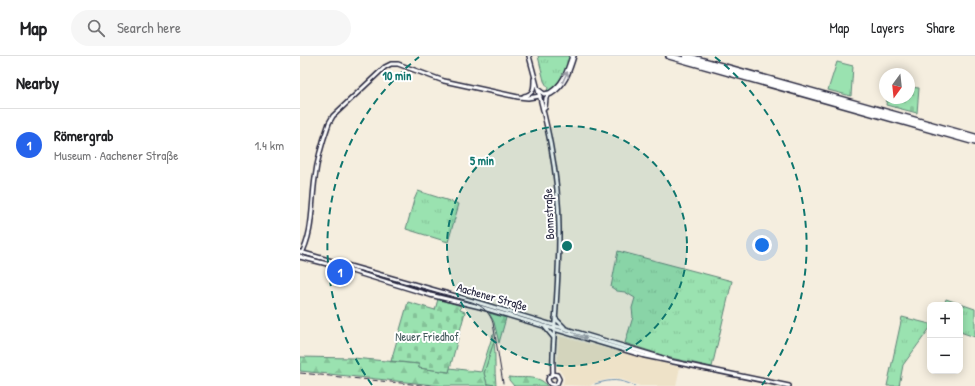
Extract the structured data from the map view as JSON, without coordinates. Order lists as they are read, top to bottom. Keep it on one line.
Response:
{"streets":{"main road":["Bonnstraße","Aachener Straße"]},"crossings":[["Bonnstraße","Aachener Straße"]],"parks":["Neuer Friedhof"],"north":"bottom","page":{"header":"Map","search":"Search here","nav":["Map","Layers","Share"],"heading":"Nearby","list":[{"mark":"1","name":"Römergrab","note":"Museum · Aachener Straße","value":"1.4 km"}],"pins":"1","map_buttons":["+","−"]},"rings":["10 min","5 min"]}
